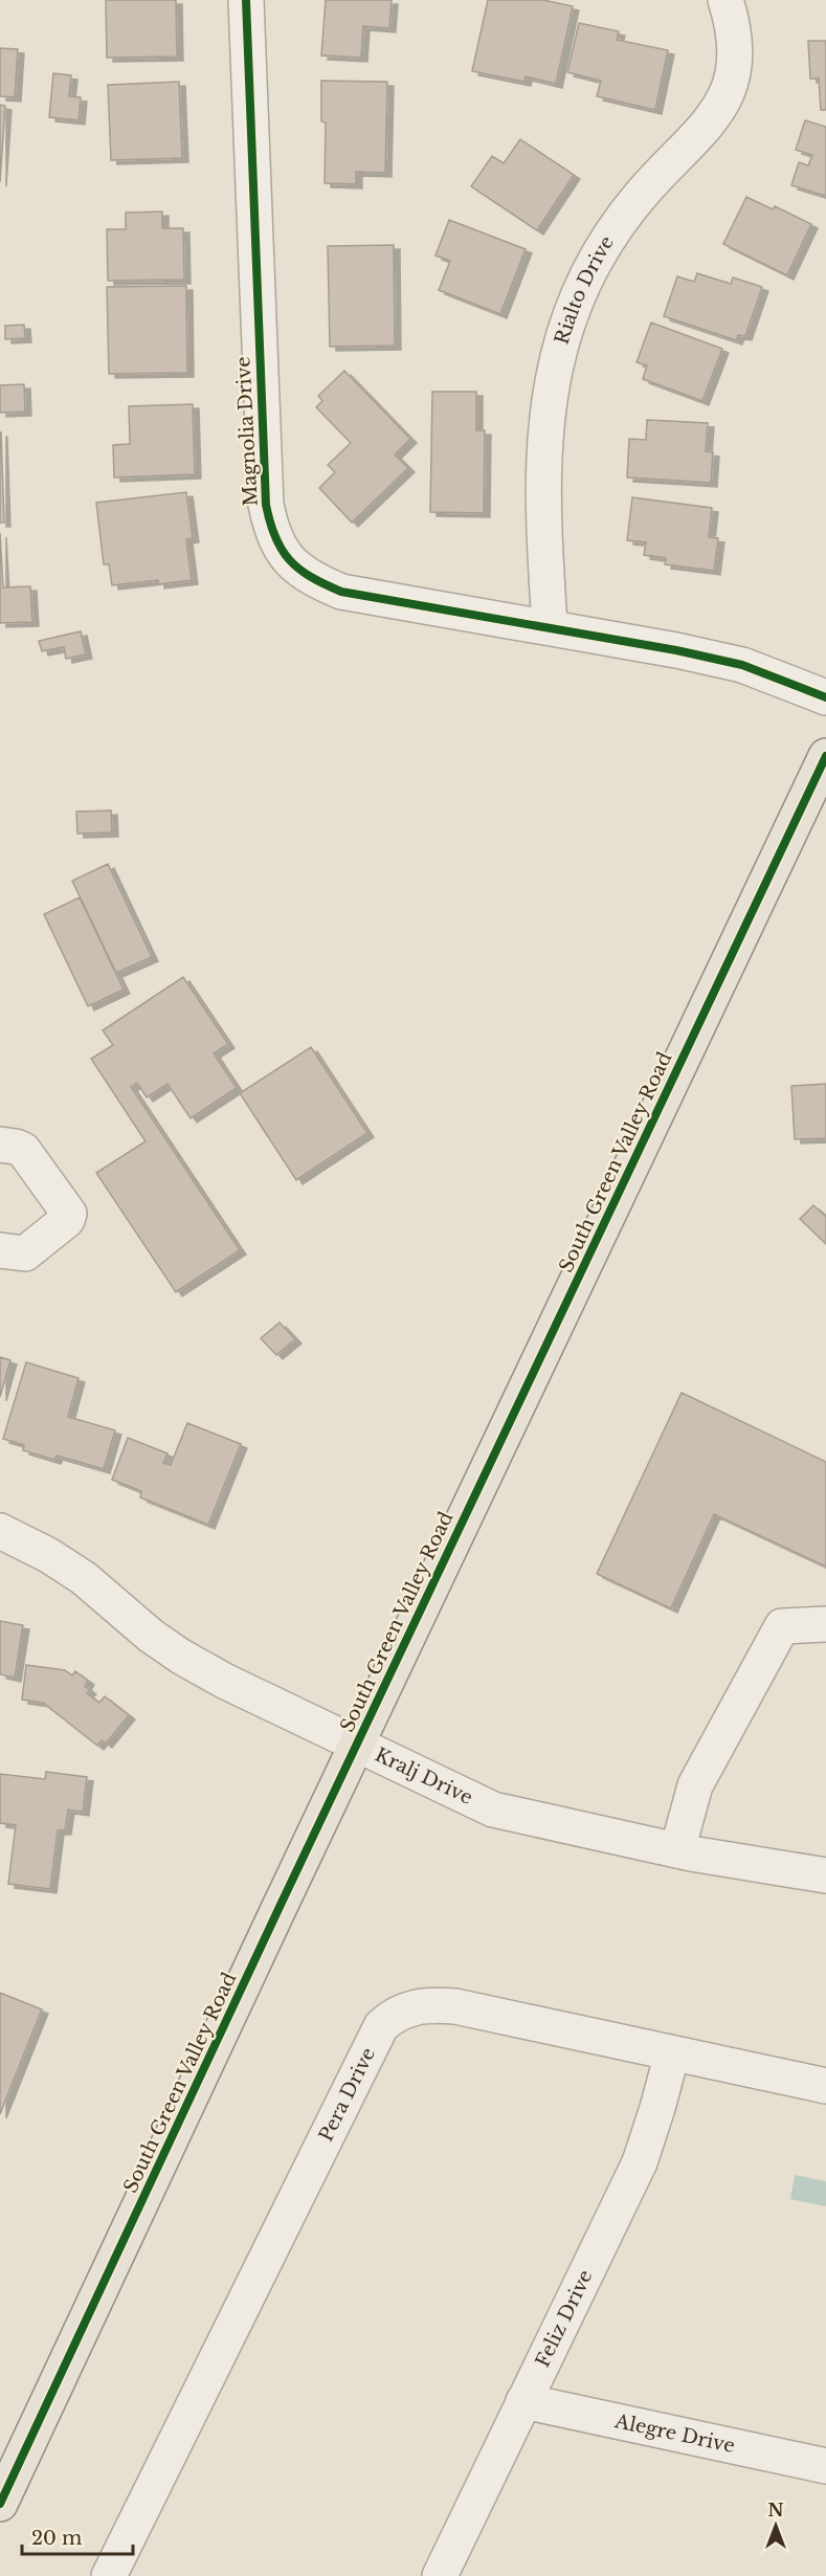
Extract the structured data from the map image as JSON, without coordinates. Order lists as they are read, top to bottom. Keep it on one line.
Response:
{"streets":{"main road":["South Green Valley Road"],"street":["Rialto Drive","Magnolia Drive","Kralj Drive","Pera Drive","Feliz Drive","Alegre Drive"]},"crossings":[["Rialto Drive","Magnolia Drive"],["South Green Valley Road","Kralj Drive"],["Pera Drive","Feliz Drive"],["Feliz Drive","Alegre Drive"]],"scale_bar":"20 m","north":"top"}
